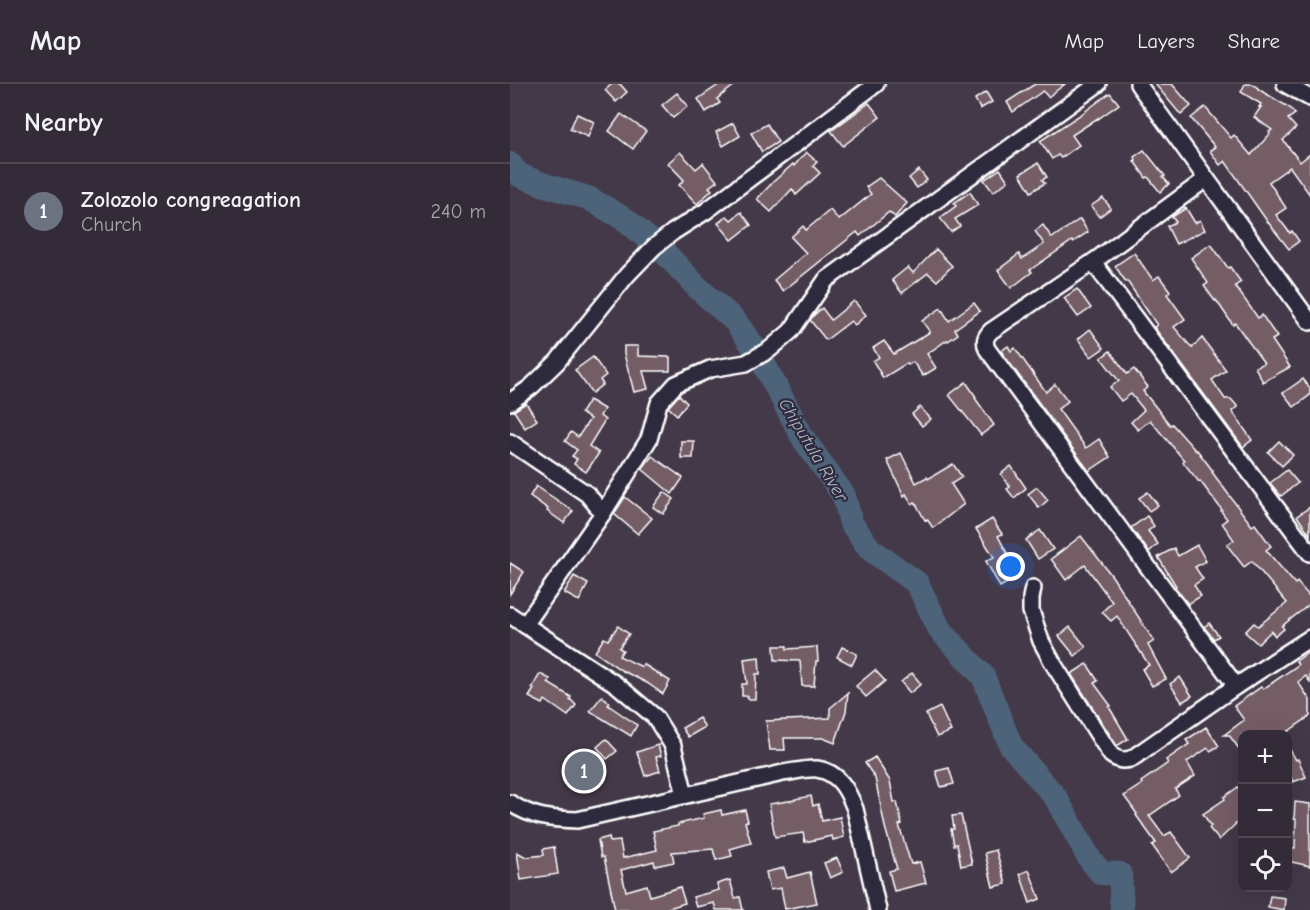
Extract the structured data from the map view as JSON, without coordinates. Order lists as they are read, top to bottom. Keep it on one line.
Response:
{"water":["Chiputula River"],"page":{"header":"Map","nav":["Map","Layers","Share"],"heading":"Nearby","list":[{"mark":"1","name":"Zolozolo congreagation","note":"Church","value":"240 m"}],"map_buttons":["+","−"],"pins":"1"}}
